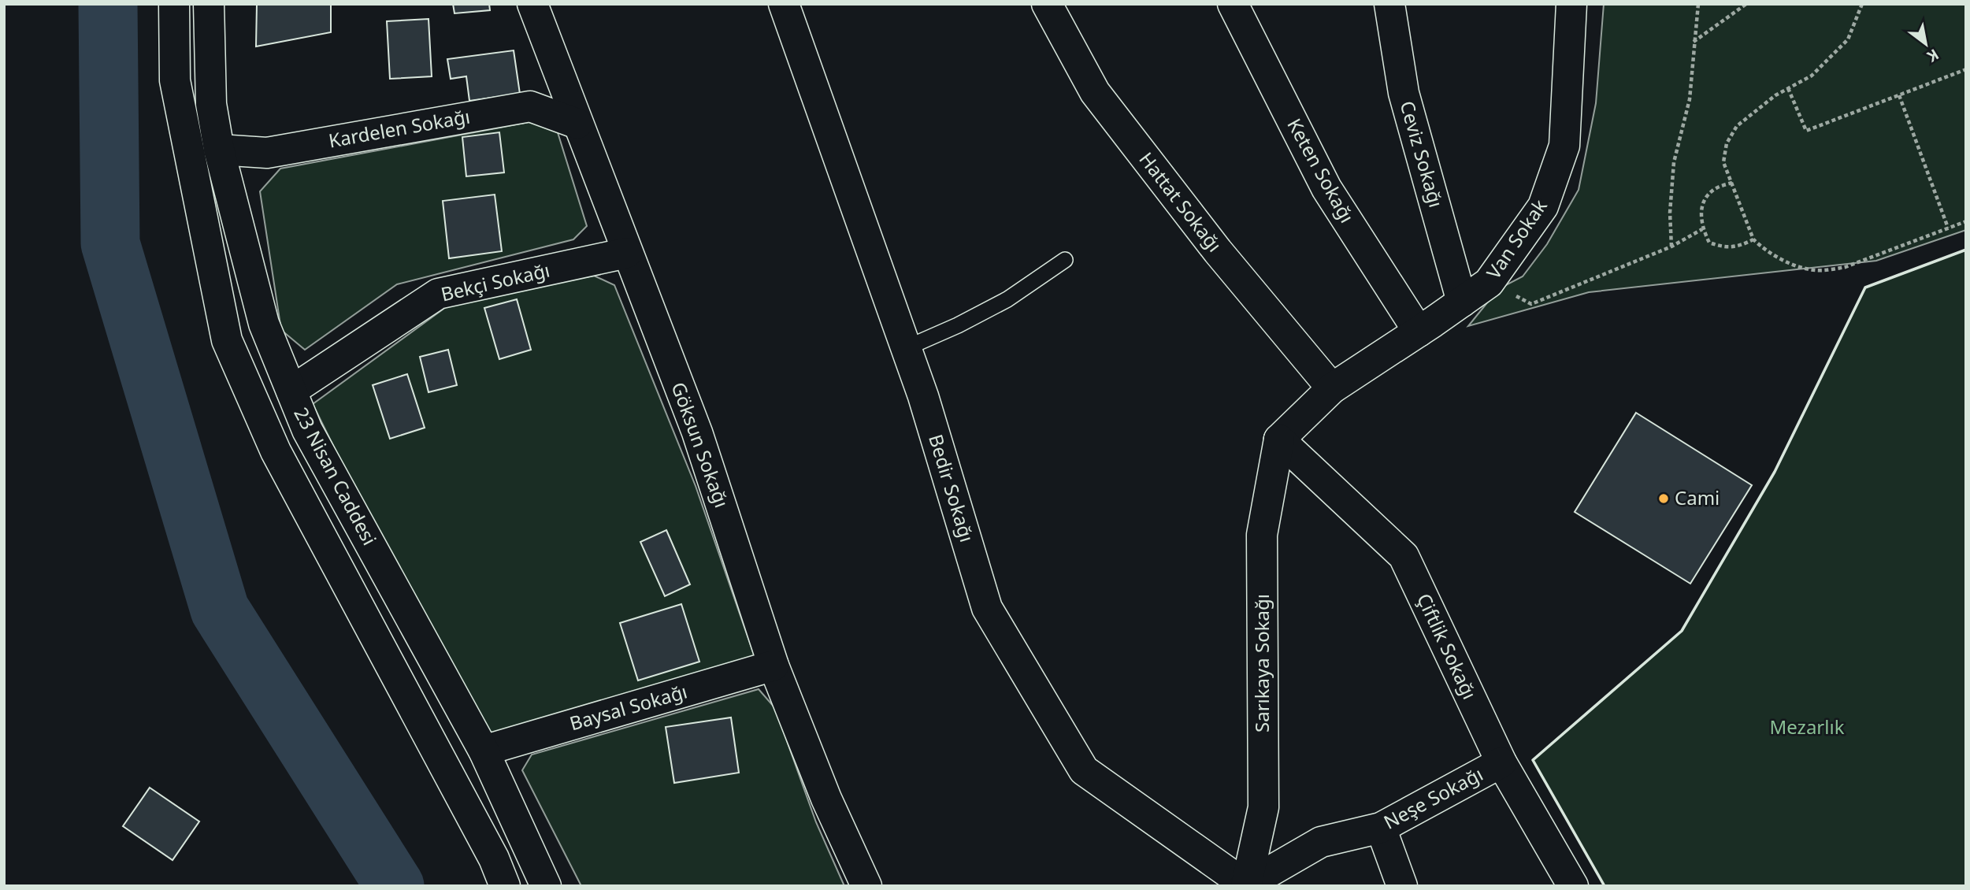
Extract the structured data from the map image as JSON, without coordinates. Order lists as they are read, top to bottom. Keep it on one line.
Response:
{"streets":{"street":["Kardelen Sokağı","Ceviz Sokağı","Keten Sokağı","Hattat Sokağı","Van Sokak","Bekçi Sokağı","Göksun Sokağı","23 Nisan Caddesi","Bedir Sokağı","Çiftlik Sokağı","Sarıkaya Sokağı","Baysal Sokağı","Neşe Sokağı"]},"crossings":[["Kardelen Sokağı","Göksun Sokağı"],["Kardelen Sokağı","23 Nisan Caddesi"],["Ceviz Sokağı","Van Sokak"],["Keten Sokağı","Van Sokak"],["Hattat Sokağı","Van Sokak"],["Van Sokak","Çiftlik Sokağı"],["Van Sokak","Sarıkaya Sokağı"],["Bekçi Sokağı","Göksun Sokağı"],["Bekçi Sokağı","23 Nisan Caddesi"],["Göksun Sokağı","Baysal Sokağı"],["23 Nisan Caddesi","Baysal Sokağı"],["Bedir Sokağı","Sarıkaya Sokağı"],["Bedir Sokağı","Neşe Sokağı"],["Çiftlik Sokağı","Sarıkaya Sokağı"],["Çiftlik Sokağı","Neşe Sokağı"],["Sarıkaya Sokağı","Neşe Sokağı"]],"parks":["Mezarlık"],"places":["Cami"],"north":"bottom right"}
